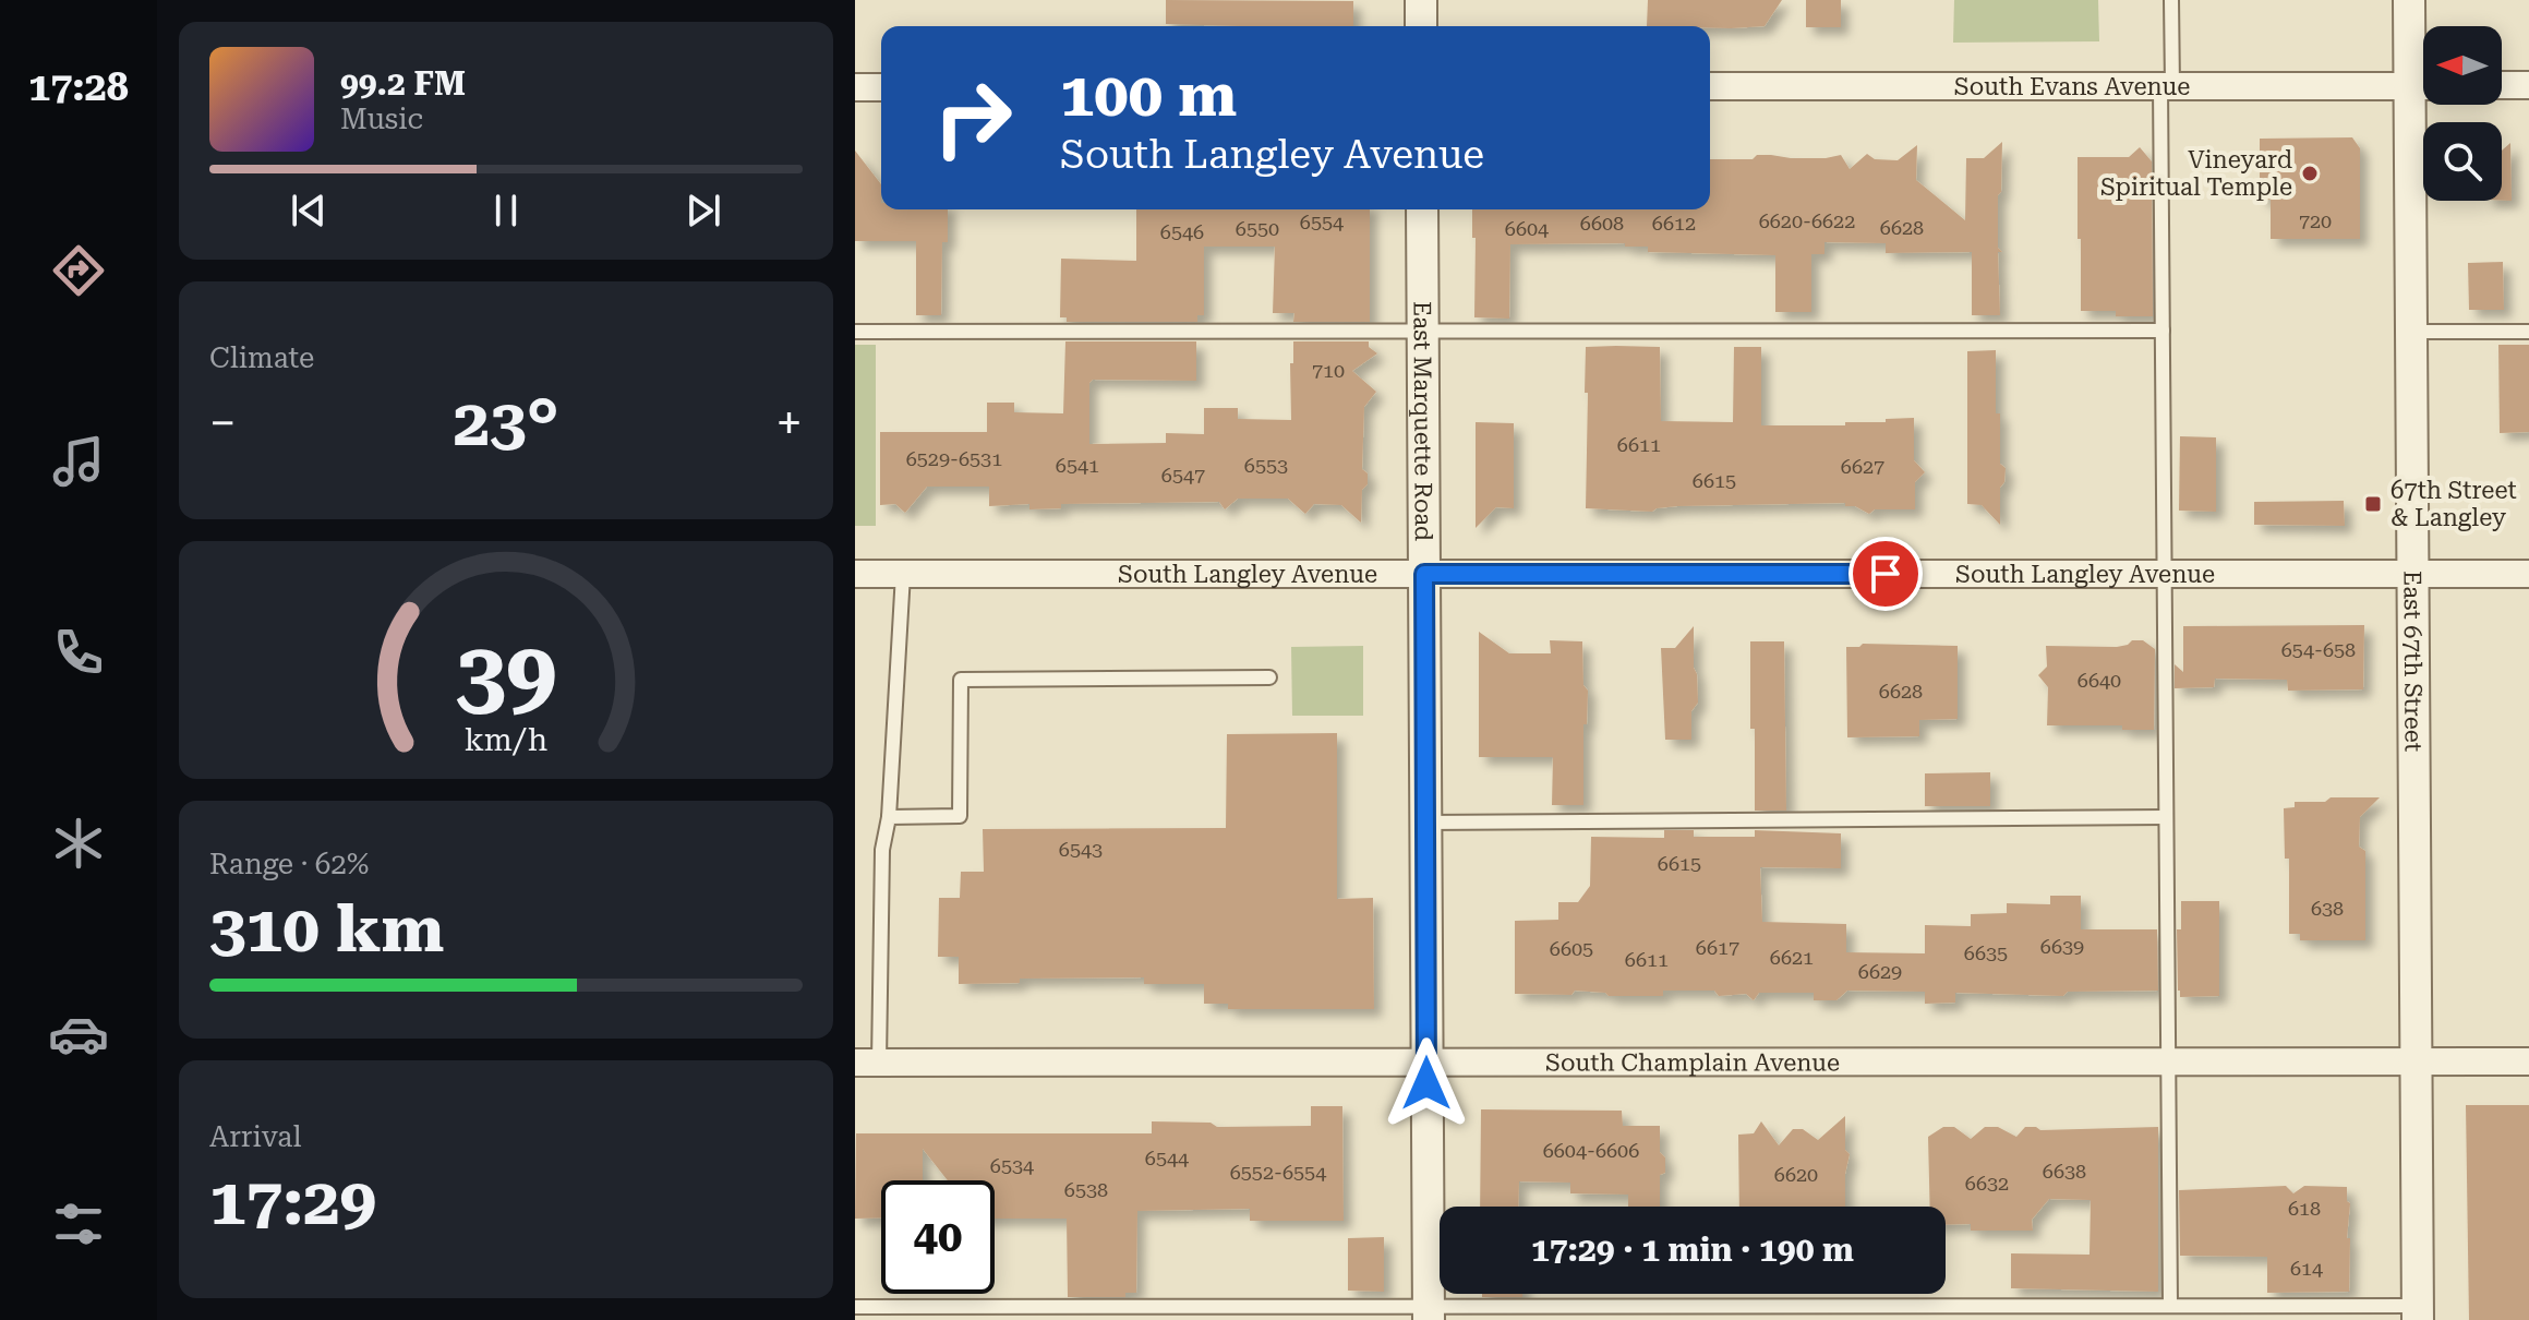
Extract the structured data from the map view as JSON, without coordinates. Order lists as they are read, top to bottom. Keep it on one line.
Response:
{"streets":{"street":["South Evans Avenue","East Marquette Road","South Langley Avenue","East 67th Street","South Champlain Avenue"]},"crossings":[["East Marquette Road","South Langley Avenue"],["East Marquette Road","South Champlain Avenue"],["South Langley Avenue","East 67th Street"],["East 67th Street","South Champlain Avenue"]],"places":{"other":["Vineyard Spiritual Temple"],"transit":["67th Street & Langley"]},"house_numbers":["6620-6622","720","6554","6608","6612","6628","6550","6604","6546","710","6611","6529-6531","6541","6553","6627","6547","6615","654-658","6640","6628","6543","6615","638","6639","6617","6605","6635","6621","6611","6629","6604-6606","6544","6534","6638","6552-6554","6620","6632","6538","618","614"],"north":"left","page":{"tabs":"17:28","turn":["100 m","South Langley Avenue"],"song":["99.2 FM","Music"],"tile":["Climate",["Range · 62%","310 km"],["Arrival","17:29"]],"heat":["−","23°","+"],"limit":"40","trip":"17:29 · 1 min · 190 m","gauge":["39","km/h"]}}
